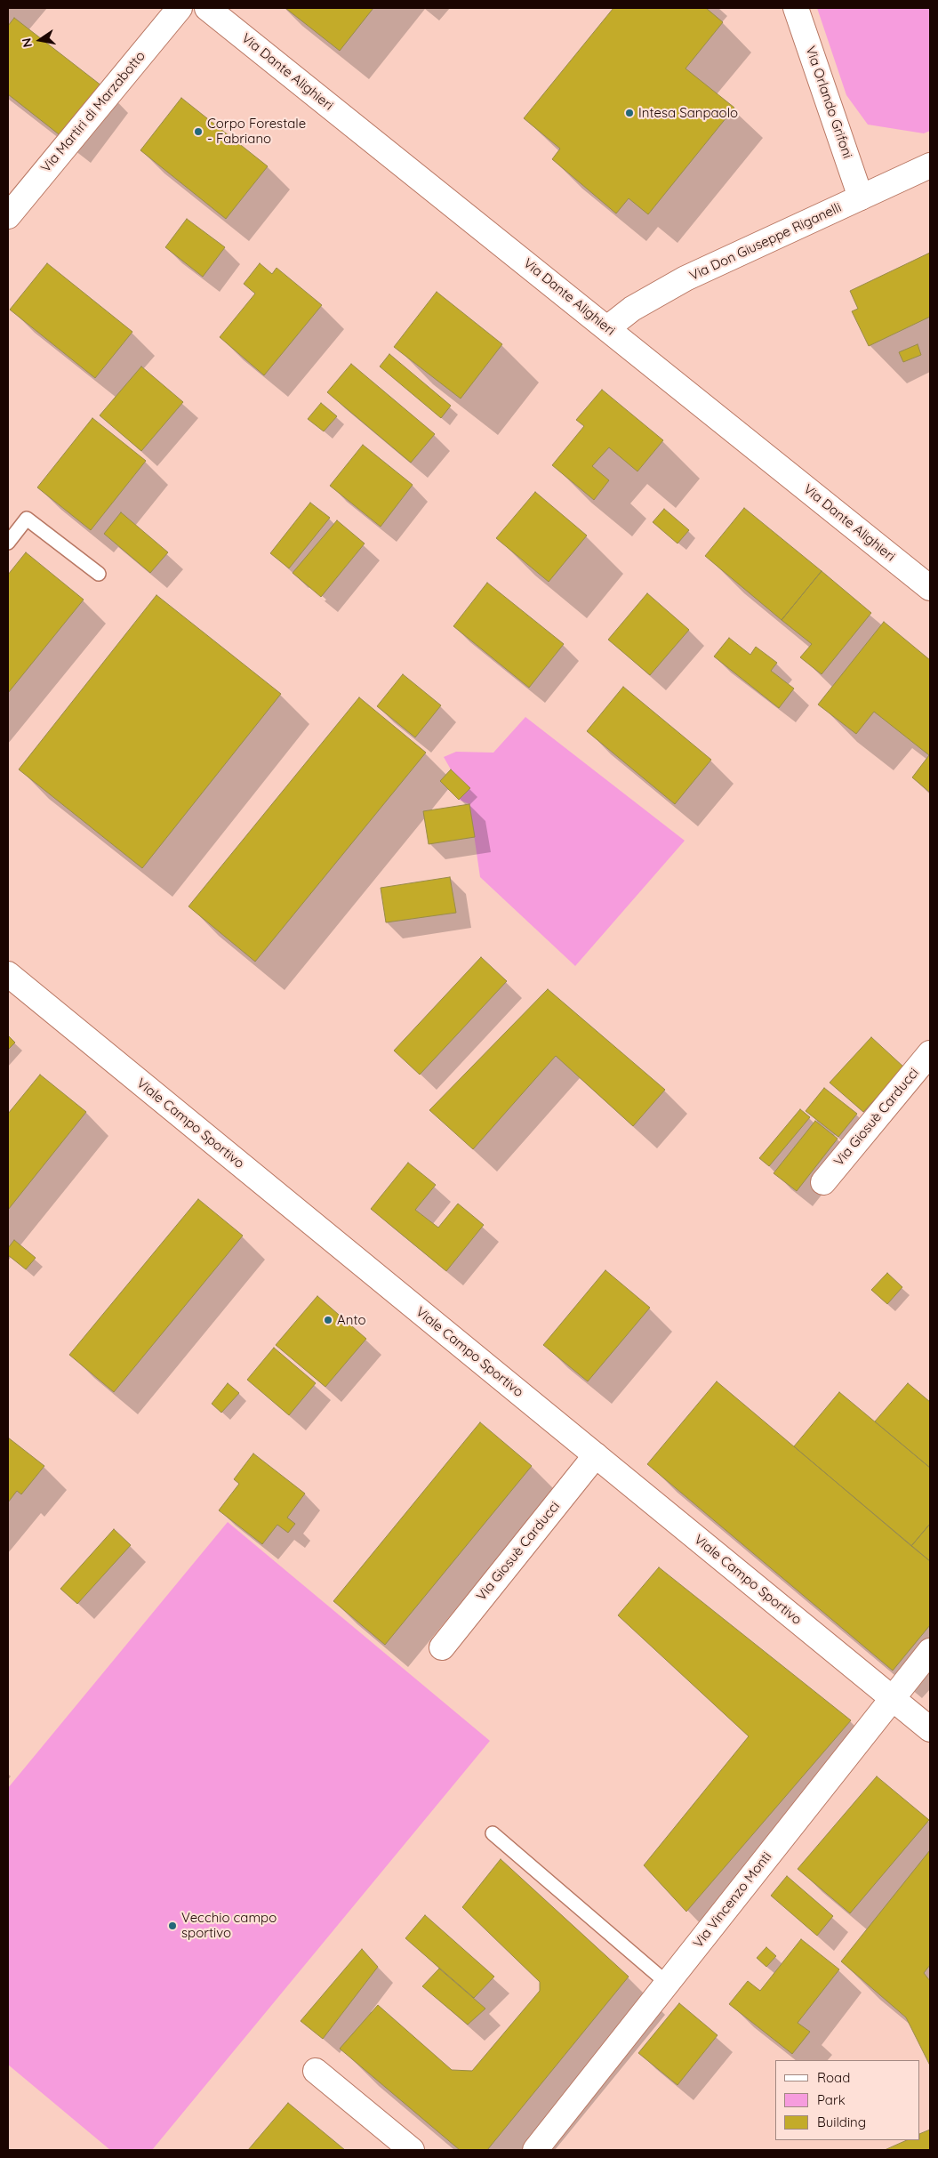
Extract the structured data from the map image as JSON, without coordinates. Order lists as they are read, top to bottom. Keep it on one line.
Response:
{"streets":{"street":["Via Dante Alighieri","Via Orlando Grifoni","Via Martiri di Marzabotto","Via Don Giuseppe Riganelli","Via Giosuè Carducci","Viale Campo Sportivo","Via Vincenzo Monti"]},"crossings":[["Via Dante Alighieri","Via Don Giuseppe Riganelli"],["Via Orlando Grifoni","Via Don Giuseppe Riganelli"],["Via Giosuè Carducci","Viale Campo Sportivo"],["Viale Campo Sportivo","Via Vincenzo Monti"]],"places":["Intesa Sanpaolo","Corpo Forestale - Fabriano","Anto","Vecchio campo sportivo"],"legend":["Road","Park","Building"],"north":"left"}
